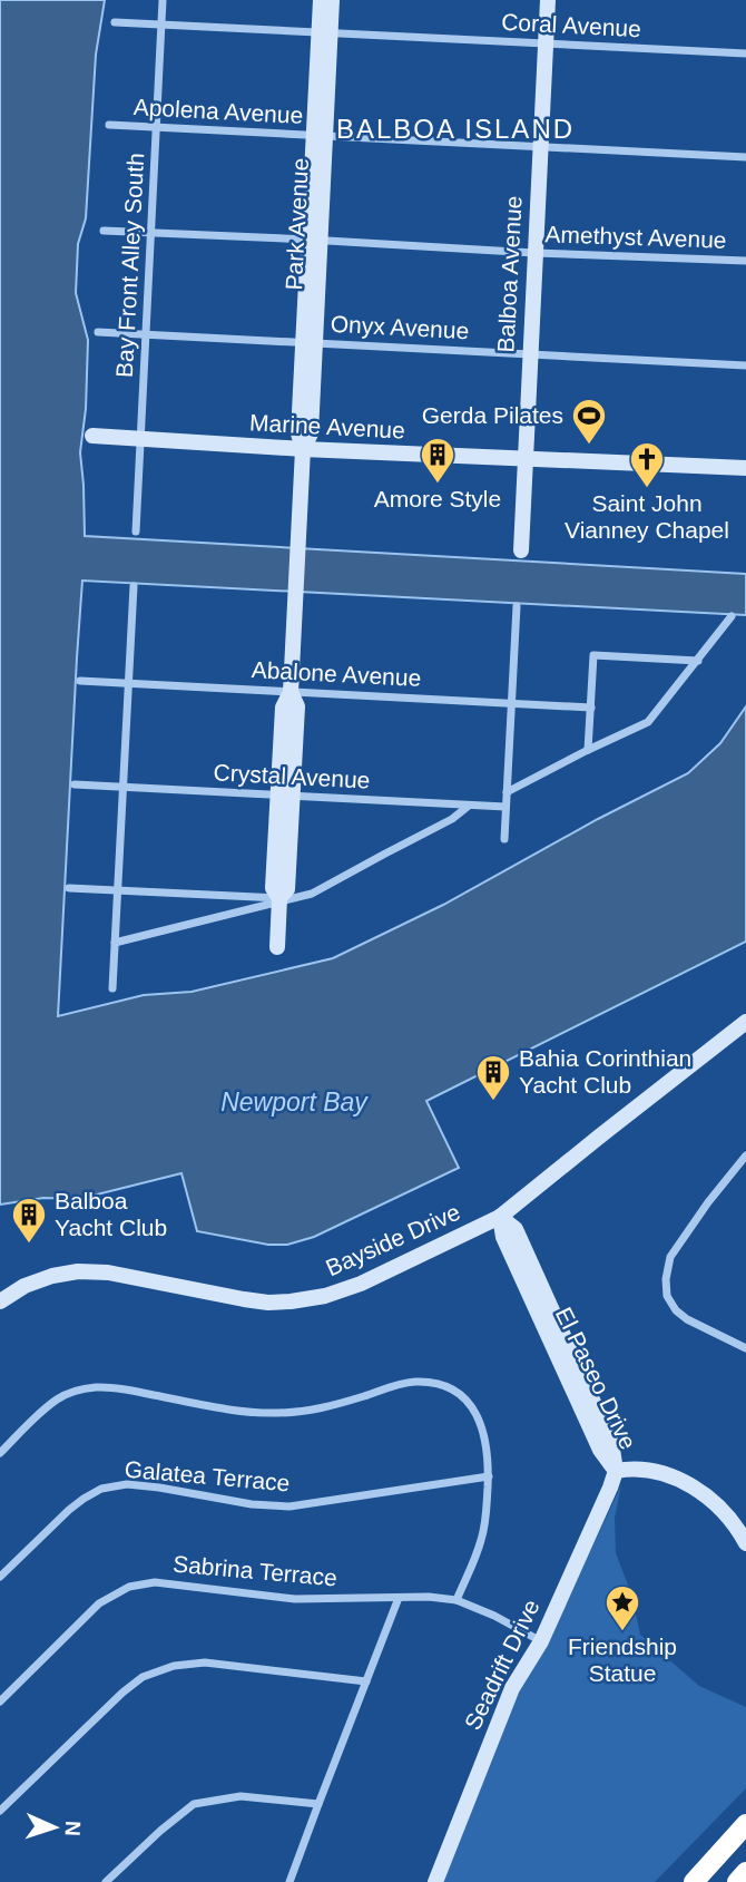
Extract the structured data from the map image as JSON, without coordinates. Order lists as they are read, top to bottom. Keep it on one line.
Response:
{"streets":{"street":["Coral Avenue","Apolena Avenue","Park Avenue","Amethyst Avenue","Bay Front Alley South","Balboa Avenue","Onyx Avenue","Marine Avenue","Abalone Avenue","Crystal Avenue","Bayside Drive","El Paseo Drive","Galatea Terrace","Sabrina Terrace","Seadrift Drive"]},"crossings":[["Coral Avenue","Park Avenue"],["Coral Avenue","Bay Front Alley South"],["Coral Avenue","Balboa Avenue"],["Apolena Avenue","Park Avenue"],["Apolena Avenue","Bay Front Alley South"],["Apolena Avenue","Balboa Avenue"],["Park Avenue","Amethyst Avenue"],["Park Avenue","Onyx Avenue"],["Park Avenue","Marine Avenue"],["Park Avenue","Abalone Avenue"],["Park Avenue","Crystal Avenue"],["Amethyst Avenue","Bay Front Alley South"],["Amethyst Avenue","Balboa Avenue"],["Bay Front Alley South","Onyx Avenue"],["Bay Front Alley South","Marine Avenue"],["Balboa Avenue","Onyx Avenue"],["Balboa Avenue","Marine Avenue"],["Bayside Drive","El Paseo Drive"],["El Paseo Drive","Seadrift Drive"],["Sabrina Terrace","Seadrift Drive"]],"districts":["BALBOA ISLAND"],"water":["Newport Bay"],"places":{"sports":["Gerda Pilates"],"building":["Amore Style","Bahia Corinthian Yacht Club","Balboa Yacht Club"],"church":["Saint John Vianney Chapel"],"place":["Friendship Statue"]},"north":"right"}
